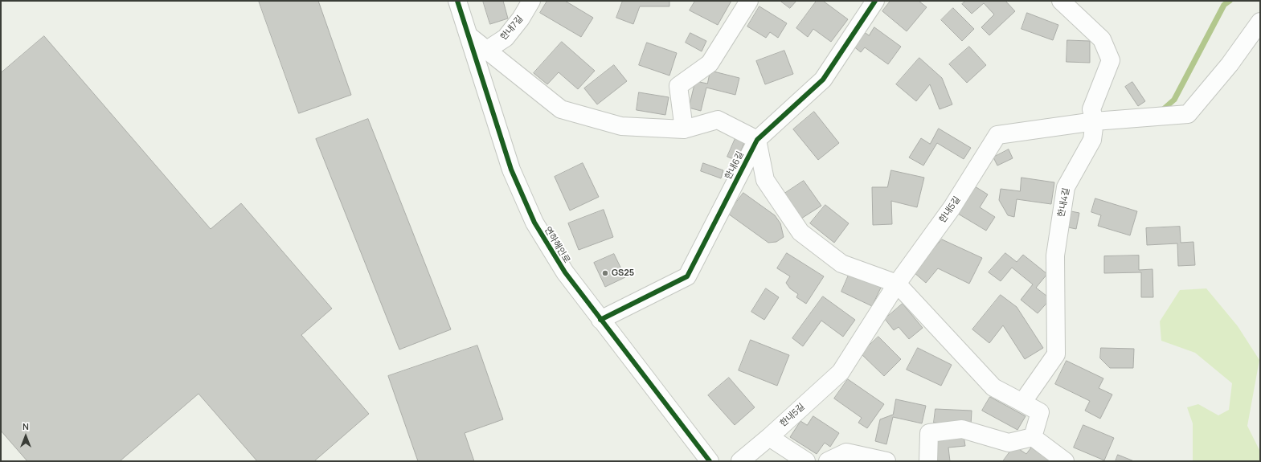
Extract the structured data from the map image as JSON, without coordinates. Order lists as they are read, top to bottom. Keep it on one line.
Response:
{"streets":{"street":["한내7길","한내6길","한내4길","한내5길","연하해안로"]},"crossings":[["한내6길","연하해안로"],["한내4길","한내5길"]],"places":["GS25"],"north":"top"}
